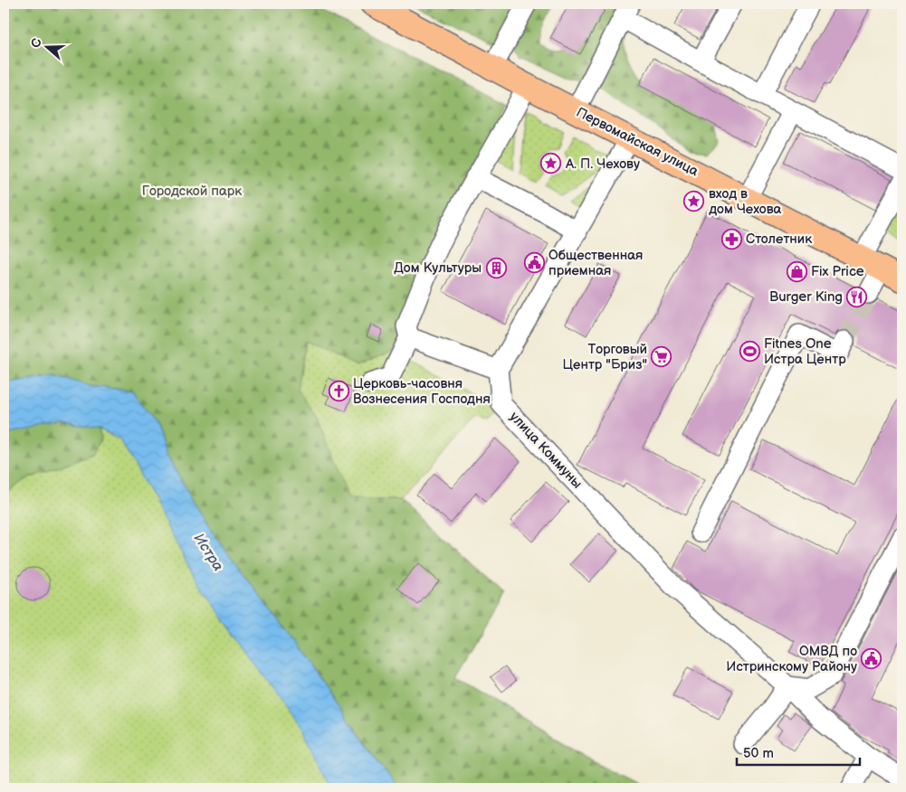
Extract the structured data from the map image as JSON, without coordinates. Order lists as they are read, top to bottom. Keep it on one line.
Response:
{"streets":{"main road":["Первомайская улица"],"street":["улица Коммуны"]},"water":["Истра"],"parks":["Городской парк"],"places":{"place":["А. П. Чехову","вход в дом Чехова"],"pharmacy":["Столетник"],"public building":["Общественная приемная","ОМВД по Истринскому Району"],"building":["Дом Культуры"],"shop":["Fix Price"],"restaurant":["Burger King"],"sports":["Fitnes One Истра Центр"],"supermarket":["Торговый Центр \"Бриз\""],"church":["Церковь-часовня Вознесения Господня"]},"scale_bar":"50 m","north":"left"}
